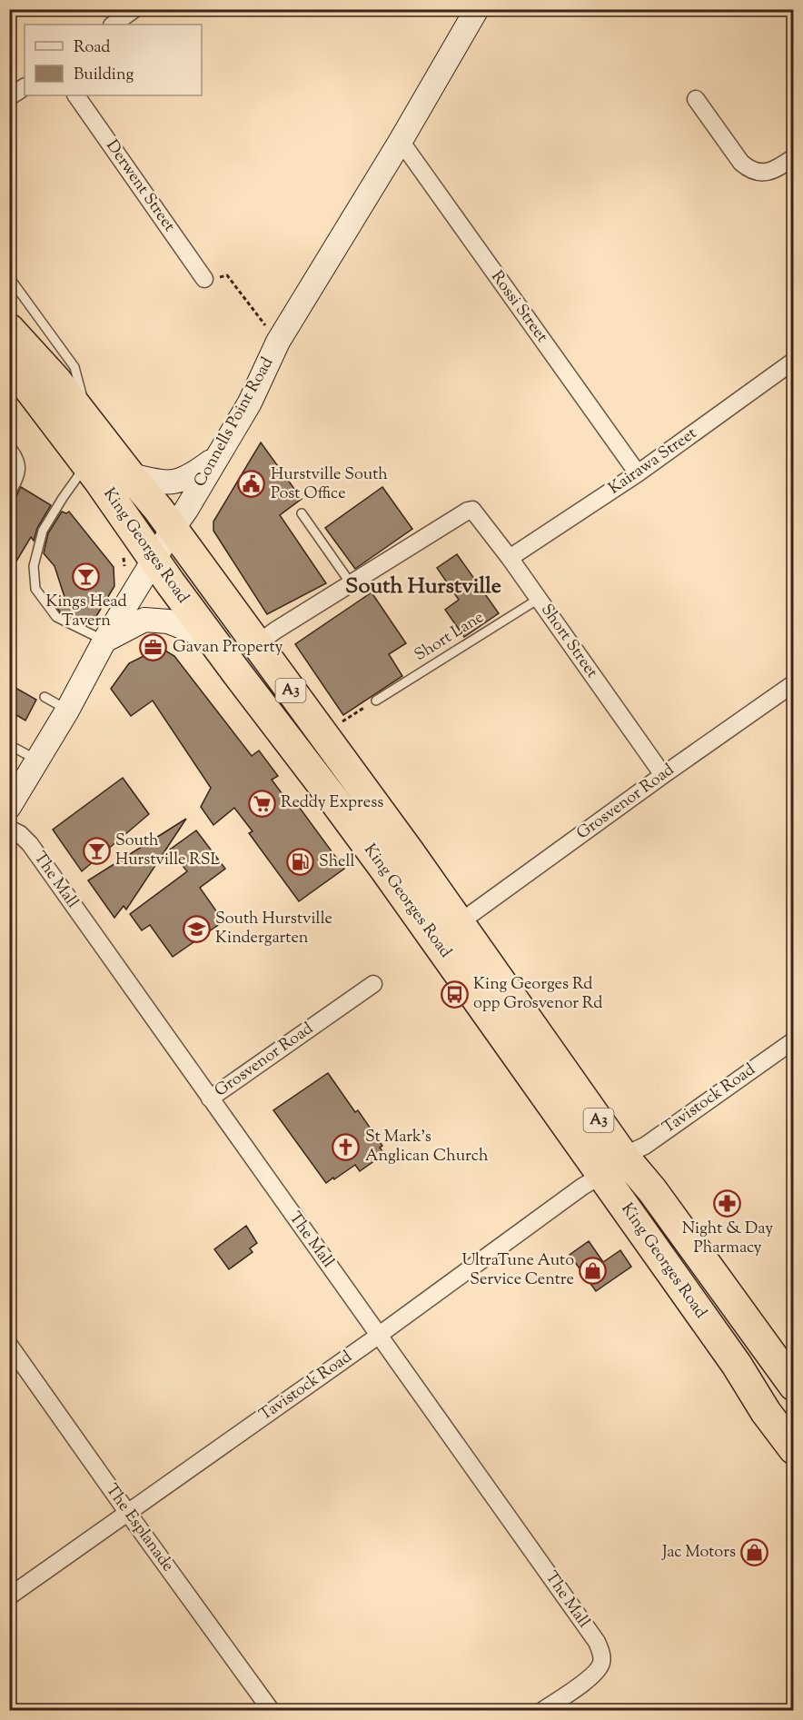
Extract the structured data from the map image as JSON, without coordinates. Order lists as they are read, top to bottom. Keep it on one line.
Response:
{"streets":{"highway":["King Georges Road","A3"],"street":["Derwent Street","Rossi Street","Connells Point Road","Kairawa Street","Short Street","Grosvenor Road","The Mall","Tavistock Road","The Esplanade"],"lane":["Short Lane"]},"crossings":[["Rossi Street","Connells Point Road"],["Rossi Street","Kairawa Street"],["Connells Point Road","King Georges Road"],["Kairawa Street","Short Street"],["King Georges Road","Grosvenor Road"],["King Georges Road","Tavistock Road"],["Short Lane","Short Street"],["Short Street","Grosvenor Road"],["Grosvenor Road","The Mall"],["The Mall","Tavistock Road"],["Tavistock Road","The Esplanade"]],"districts":["South Hurstville"],"places":{"public building":["Hurstville South Post Office"],"bar":["Kings Head Tavern","South Hurstville RSL"],"office":["Gavan Property"],"supermarket":["Reddy Express"],"fuel station":["Shell"],"school or university":["South Hurstville Kindergarten"],"bus stop":["King Georges Rd opp Grosvenor Rd"],"church":["St Mark's Anglican Church"],"pharmacy":["Night & Day Pharmacy"],"shop":["UltraTune Auto Service Centre","Jac Motors"]},"legend":["Road","Building"]}
